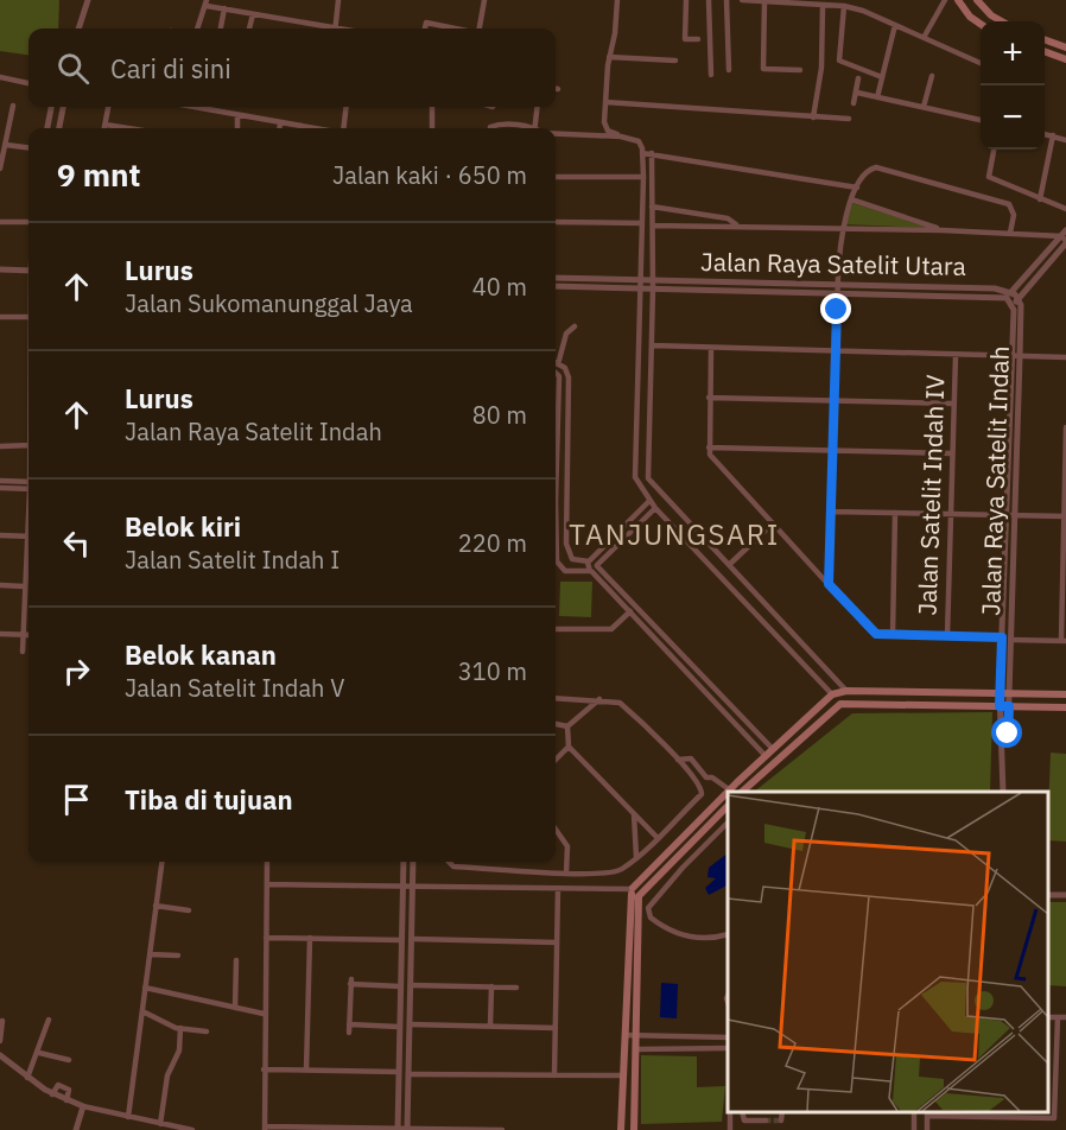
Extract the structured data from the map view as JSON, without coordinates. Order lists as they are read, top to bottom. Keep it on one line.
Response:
{"streets":{"street":["Jalan Raya Satelit Utara","Jalan Raya Satelit Indah","Jalan Satelit Indah IV"]},"districts":["TANJUNGSARI"],"page":{"map_buttons":["+","−"],"search":"Cari di sini","heading":["9 mnt","Jalan kaki · 650 m"],"list":[["Lurus","Jalan Sukomanunggal Jaya","40 m"],["Lurus","Jalan Raya Satelit Indah","80 m"],["Belok kiri","Jalan Satelit Indah I","220 m"],["Belok kanan","Jalan Satelit Indah V","310 m"],"Tiba di tujuan"]}}
